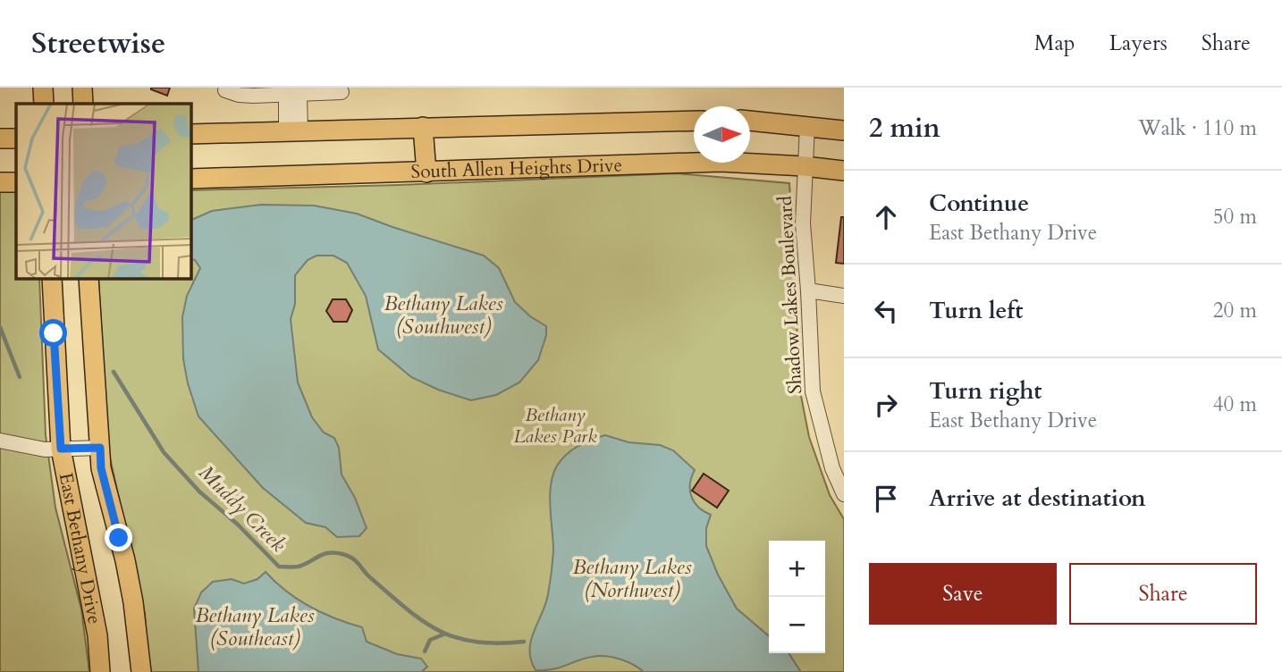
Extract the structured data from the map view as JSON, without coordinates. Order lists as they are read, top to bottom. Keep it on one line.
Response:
{"streets":{"main road":["South Allen Heights Drive","East Bethany Drive"],"street":["Shadow Lakes Boulevard"]},"crossings":[["South Allen Heights Drive","Shadow Lakes Boulevard"]],"water":["Bethany Lakes (Southwest)","Muddy Creek","Bethany Lakes (Northwest)","Bethany Lakes (Southeast)"],"parks":["Bethany Lakes Park"],"north":"right","page":{"header":"Streetwise","nav":["Map","Layers","Share"],"heading":["2 min","Walk · 110 m"],"list":[["Continue","East Bethany Drive","50 m"],["Turn left","20 m"],["Turn right","East Bethany Drive","40 m"],"Arrive at destination"],"map_buttons":["+","−"],"buttons":["Save","Share"]}}
